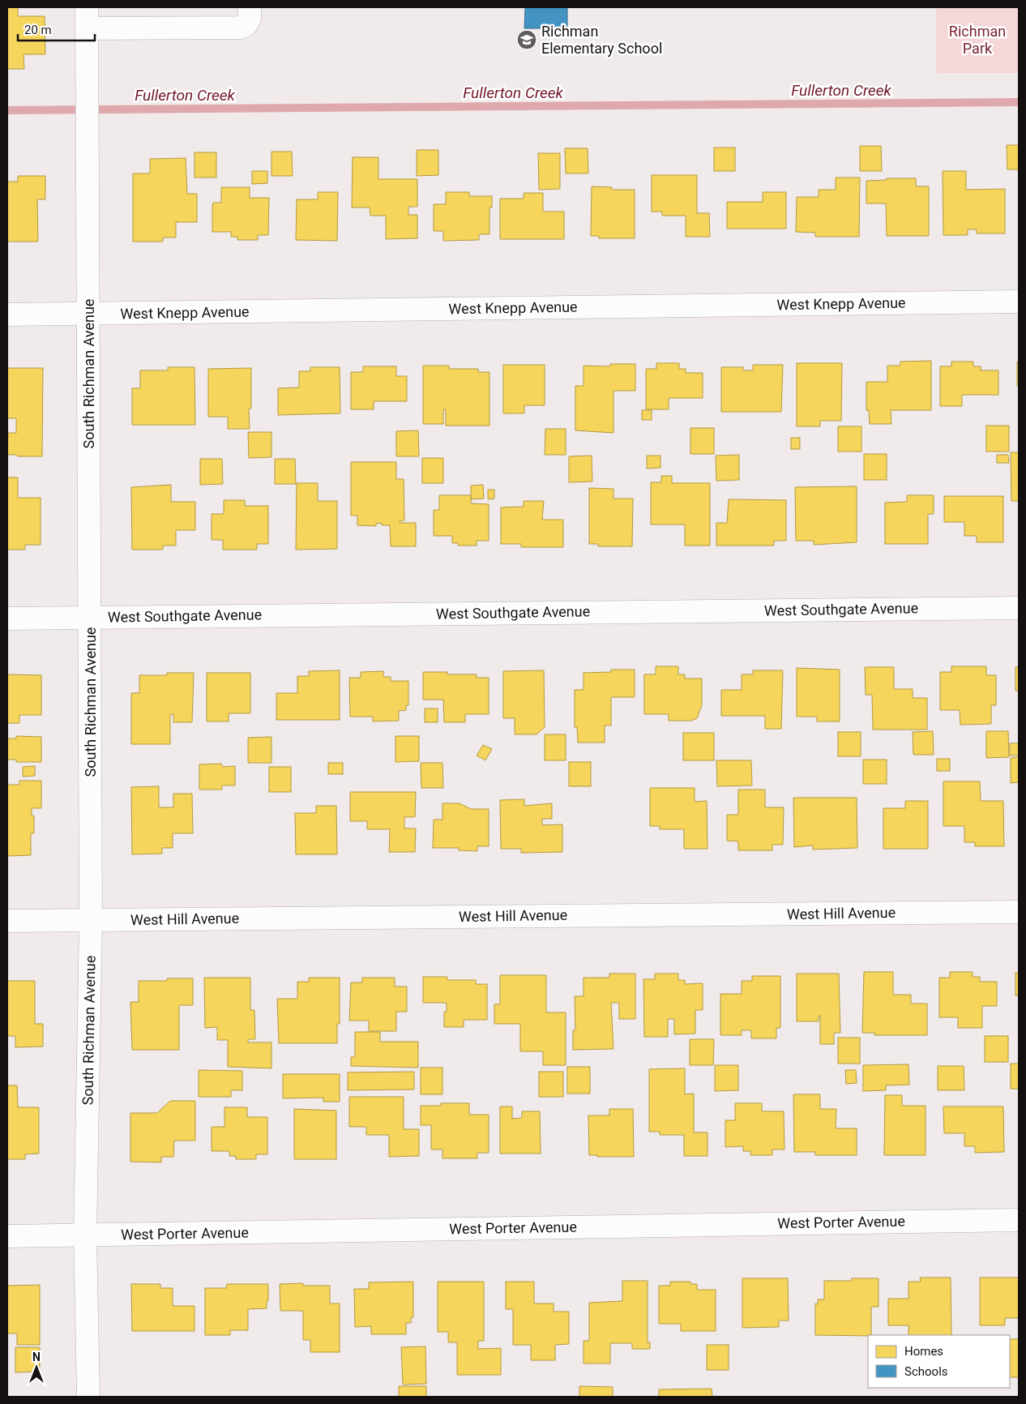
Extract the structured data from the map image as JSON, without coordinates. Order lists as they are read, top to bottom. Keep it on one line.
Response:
{"streets":{"street":["West Knepp Avenue","South Richman Avenue","West Southgate Avenue","West Hill Avenue","West Porter Avenue"]},"crossings":[["West Knepp Avenue","South Richman Avenue"],["South Richman Avenue","West Southgate Avenue"],["South Richman Avenue","West Hill Avenue"],["South Richman Avenue","West Porter Avenue"]],"water":["Fullerton Creek"],"parks":["Richman Park"],"places":{"school or university":["Richman Elementary School"]},"legend":["Homes","Schools"],"scale_bar":"20 m","north":"top"}
